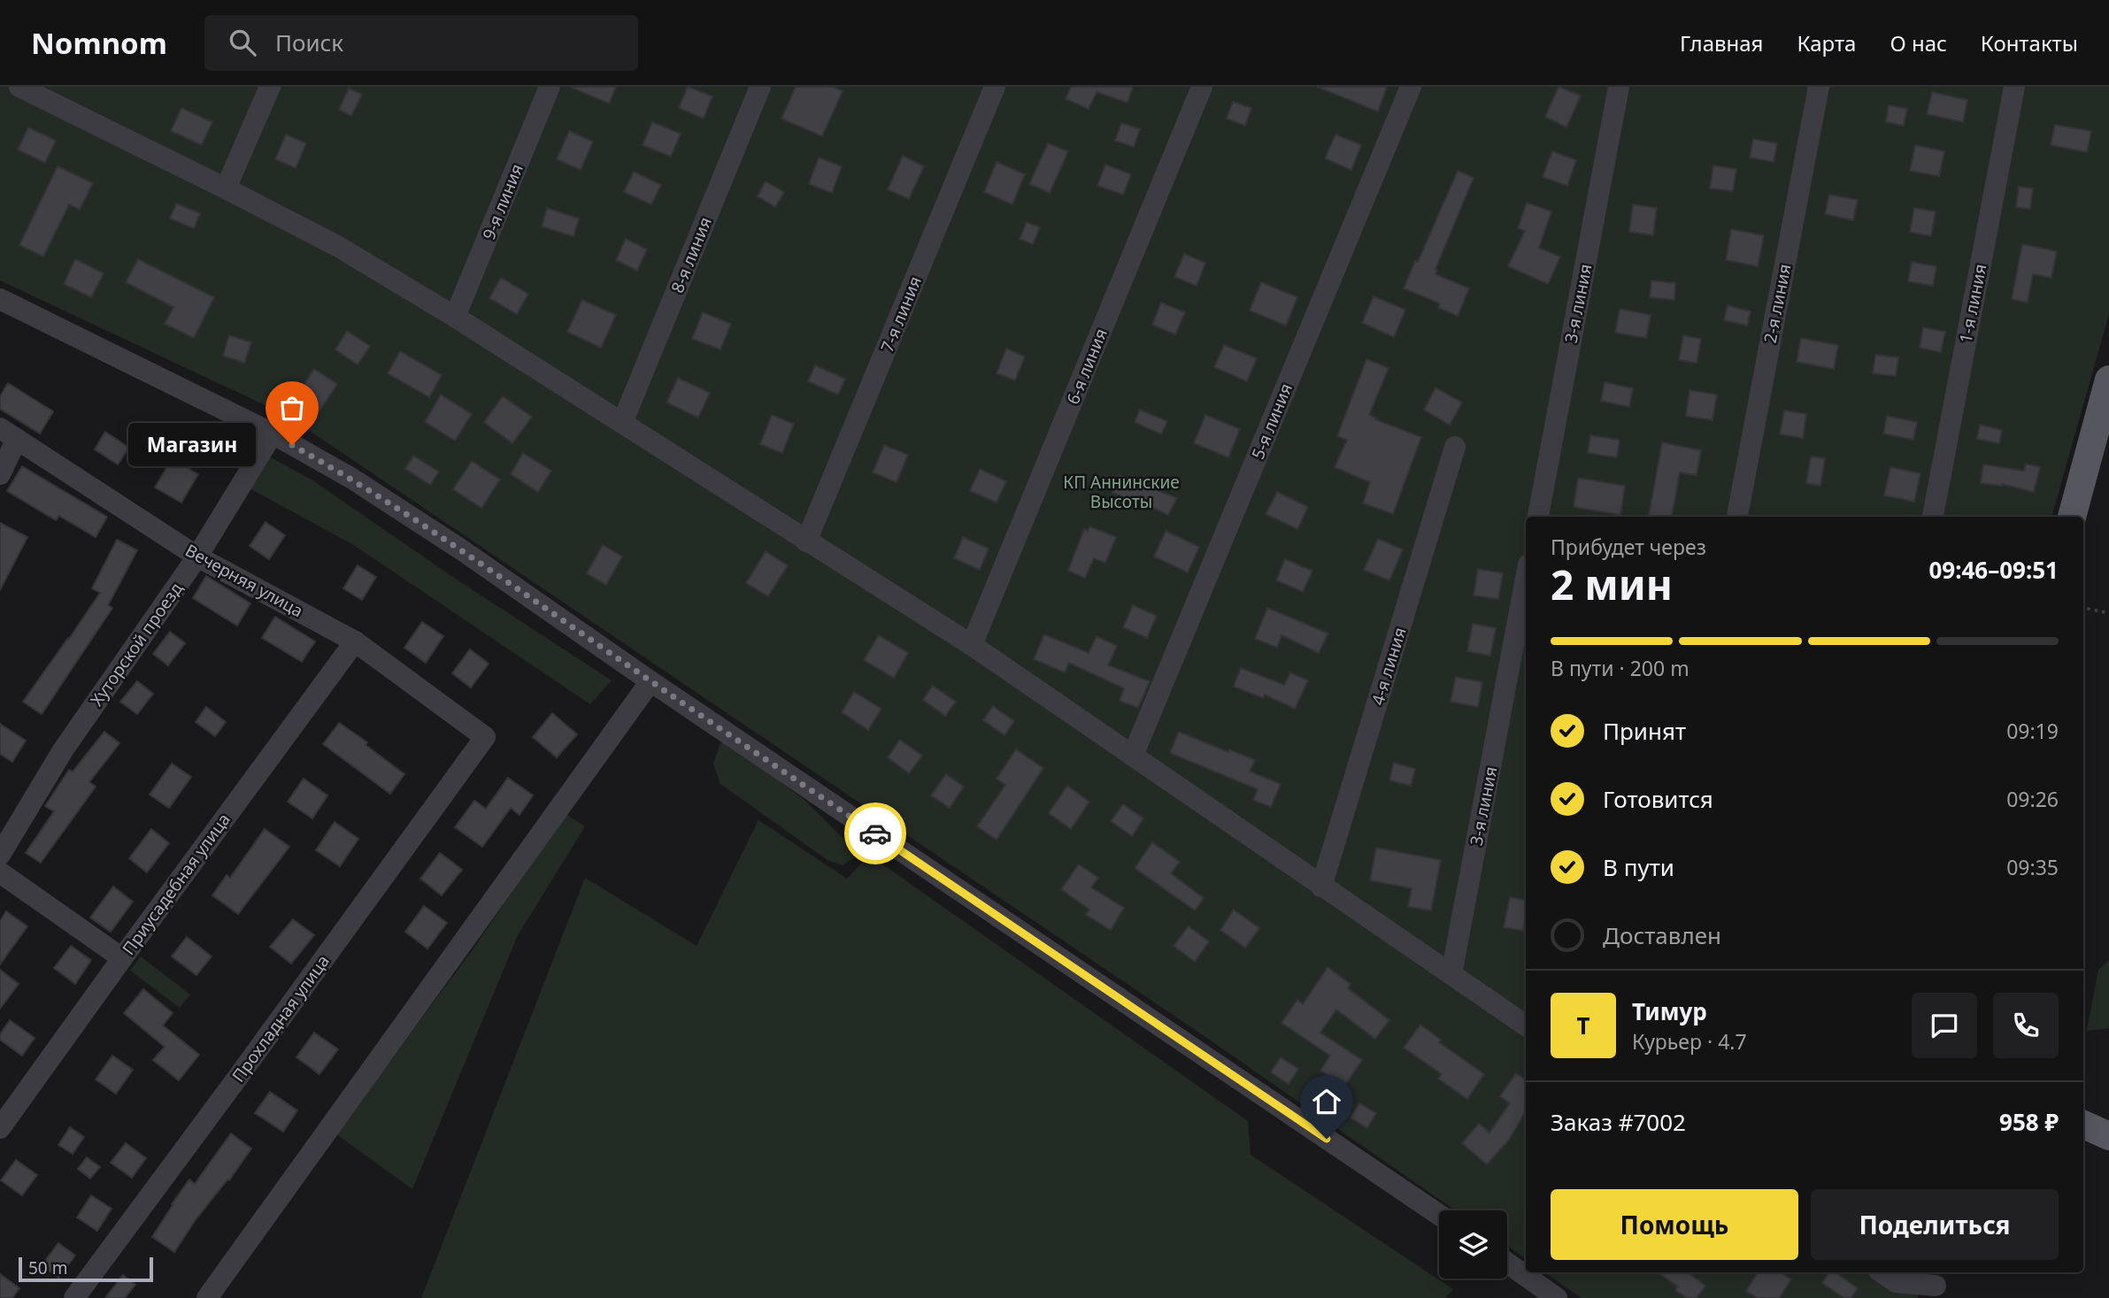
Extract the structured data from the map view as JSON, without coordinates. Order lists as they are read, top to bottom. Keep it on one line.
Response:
{"streets":{"street":["9-я линия","8-я линия","3-я линия","2-я линия","1-я линия","7-я линия","6-я линия","5-я линия","Вечерняя улица","Хуторской проезд","4-я линия","Приусадебная улица","Прохладная улица"]},"crossings":[["Вечерняя улица","Хуторской проезд"],["Вечерняя улица","Приусадебная улица"],["Вечерняя улица","Прохладная улица"]],"parks":["КП Аннинские Высоты"],"places":["Магазин"],"scale_bar":"50 m","page":{"header":"Nomnom","search":"Поиск","nav":["Главная","Карта","О нас","Контакты"],"bubble":"Магазин","heading":["2 мин","Прибудет через","09:46–09:51"],"panel":["Тимур","Курьер · 4.7","Заказ #7002","958 ₽"],"bar":"В пути · 200 m","list":[["Принят","09:19"],["Готовится","09:26"],["В пути","09:35"],"Доставлен"],"round":"Т","buttons":["Помощь","Поделиться"],"scale":"50 m"}}
